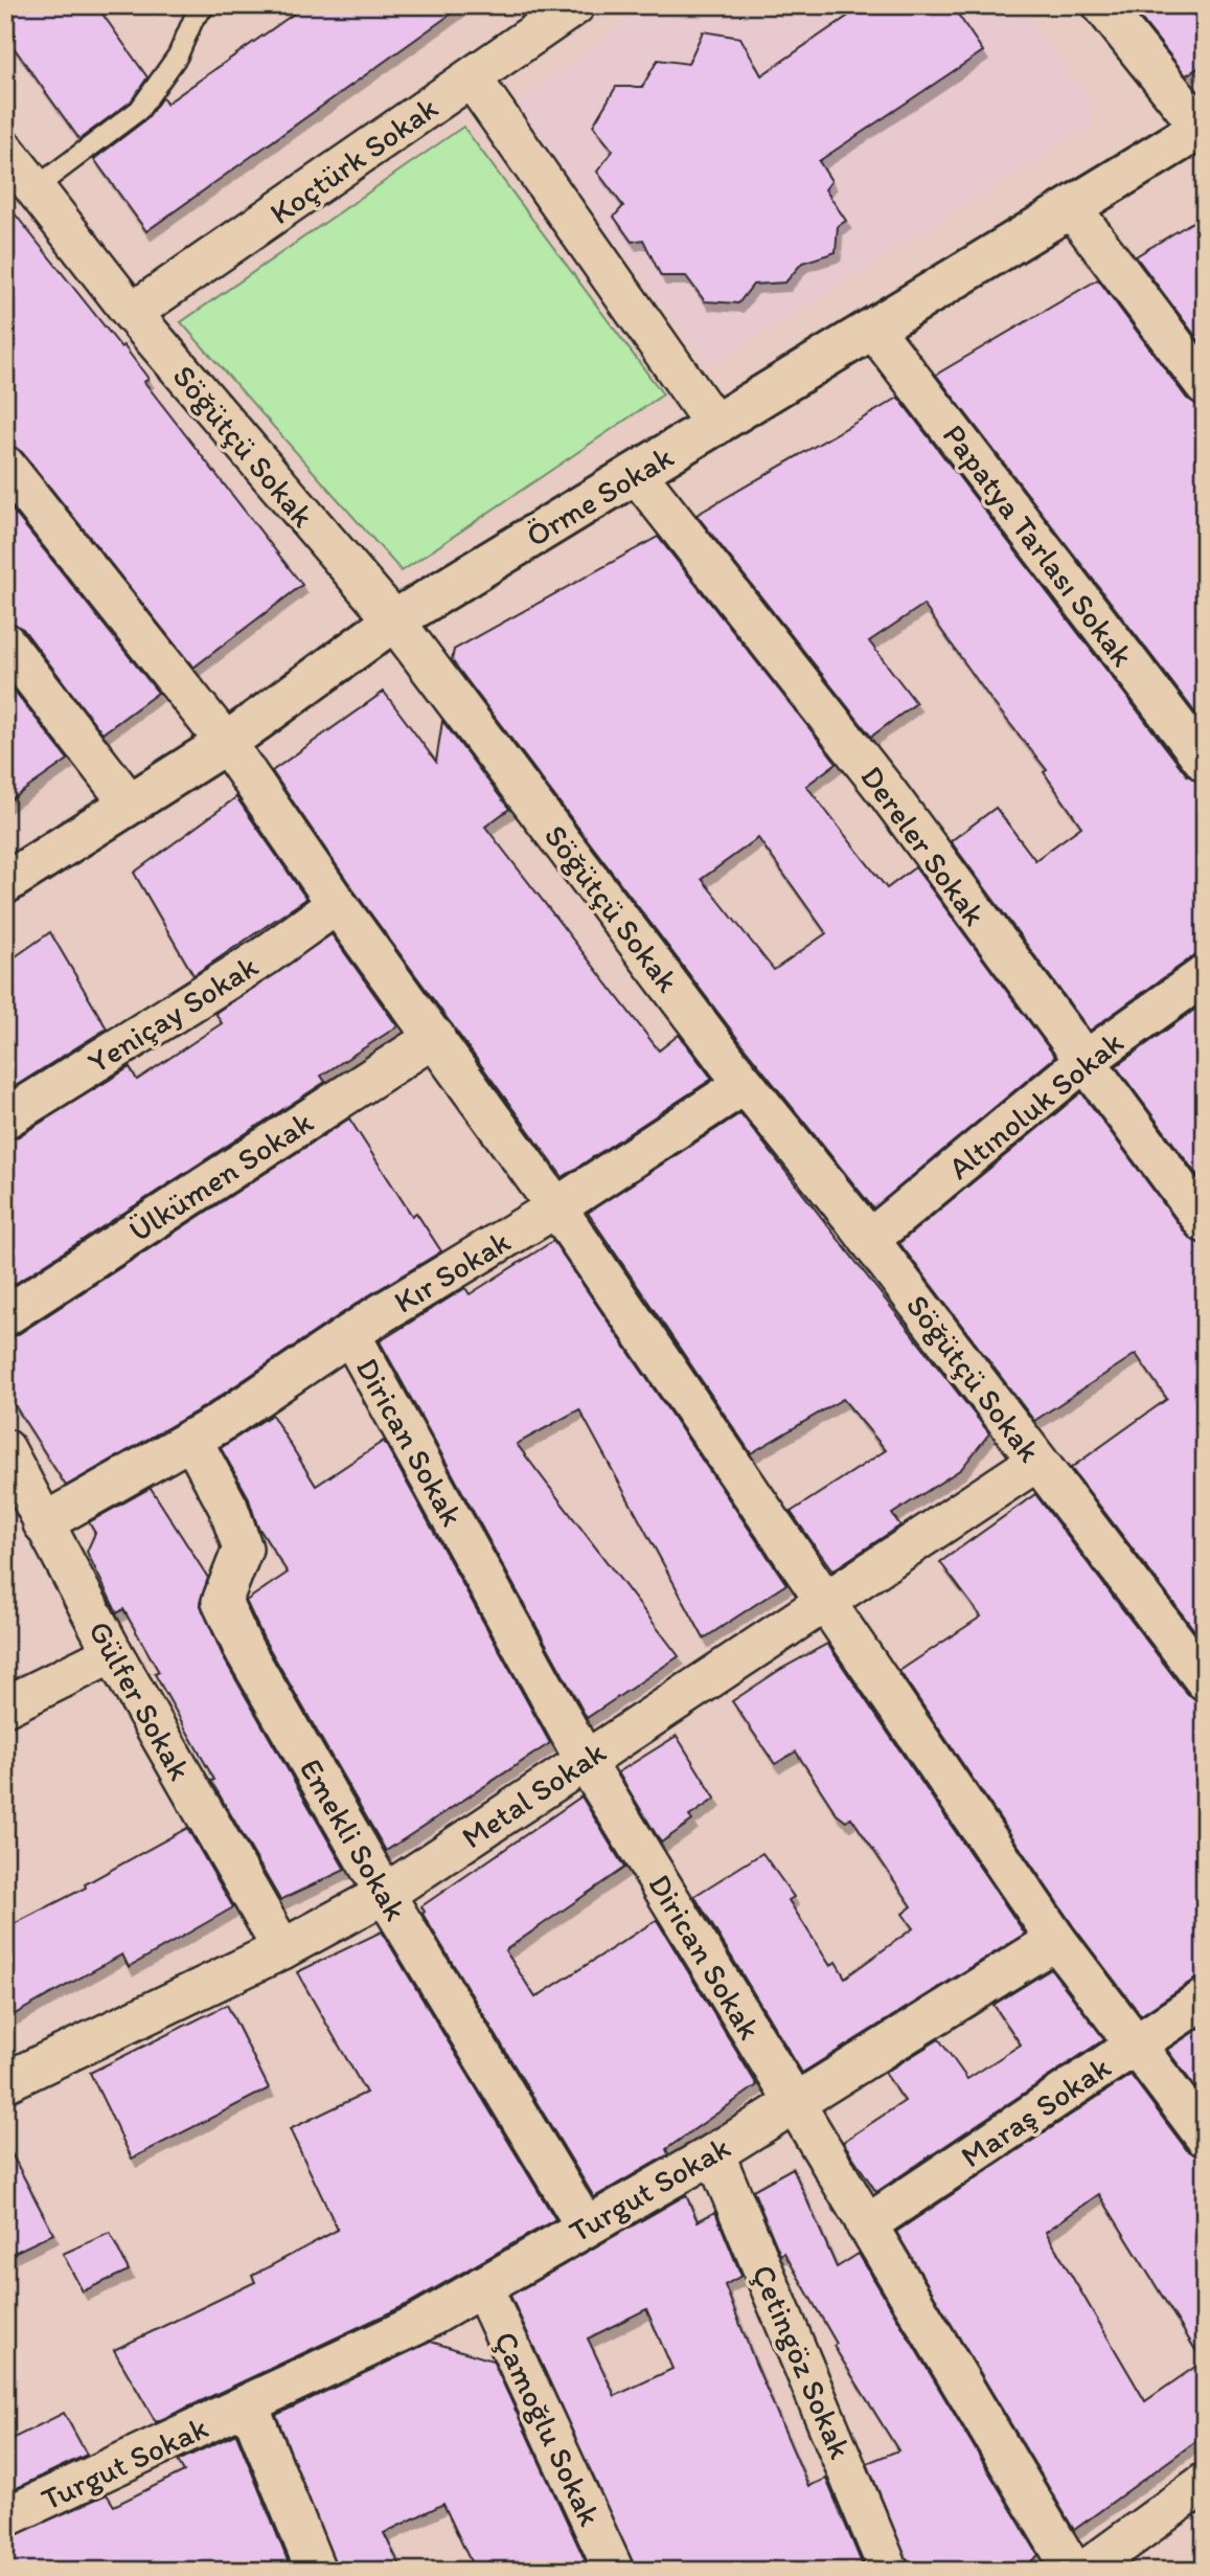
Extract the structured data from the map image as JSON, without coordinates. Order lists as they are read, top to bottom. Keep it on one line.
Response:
{"streets":{"main road":["Örme Sokak"],"street":["Koçtürk Sokak","Söğütçü Sokak","Papatya Tarlası Sokak","Dereler Sokak","Yeniçay Sokak","Altınoluk Sokak","Ülkümen Sokak","Kır Sokak","Dirican Sokak","Gülfer Sokak","Metal Sokak","Emekli Sokak","Maraş Sokak","Turgut Sokak","Çetingöz Sokak","Çamoğlu Sokak"]},"crossings":[["Koçtürk Sokak","Söğütçü Sokak"],["Söğütçü Sokak","Örme Sokak"],["Söğütçü Sokak","Altınoluk Sokak"],["Söğütçü Sokak","Kır Sokak"],["Söğütçü Sokak","Metal Sokak"],["Örme Sokak","Papatya Tarlası Sokak"],["Örme Sokak","Dereler Sokak"],["Dereler Sokak","Altınoluk Sokak"],["Kır Sokak","Dirican Sokak"],["Kır Sokak","Gülfer Sokak"],["Kır Sokak","Emekli Sokak"],["Dirican Sokak","Metal Sokak"],["Dirican Sokak","Maraş Sokak"],["Dirican Sokak","Turgut Sokak"],["Gülfer Sokak","Metal Sokak"],["Metal Sokak","Emekli Sokak"],["Emekli Sokak","Turgut Sokak"],["Turgut Sokak","Çetingöz Sokak"],["Turgut Sokak","Çamoğlu Sokak"]]}
